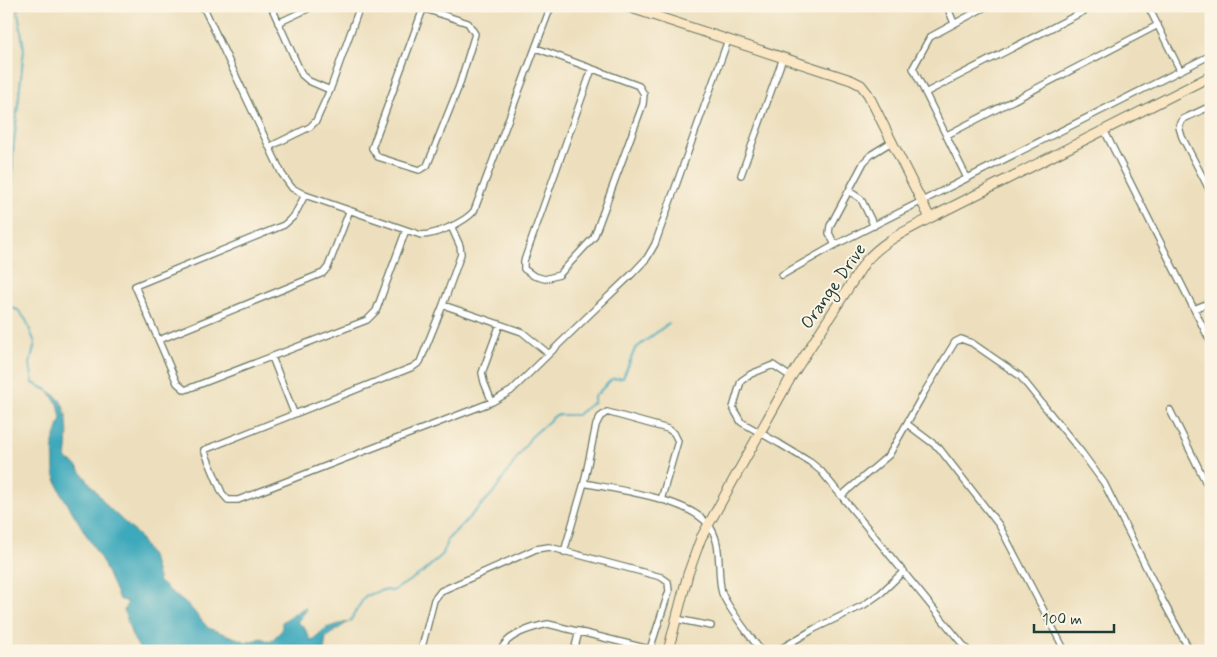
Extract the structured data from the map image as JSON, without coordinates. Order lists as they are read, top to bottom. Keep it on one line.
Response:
{"streets":{"street":["Orange Drive"]},"scale_bar":"100 m"}
